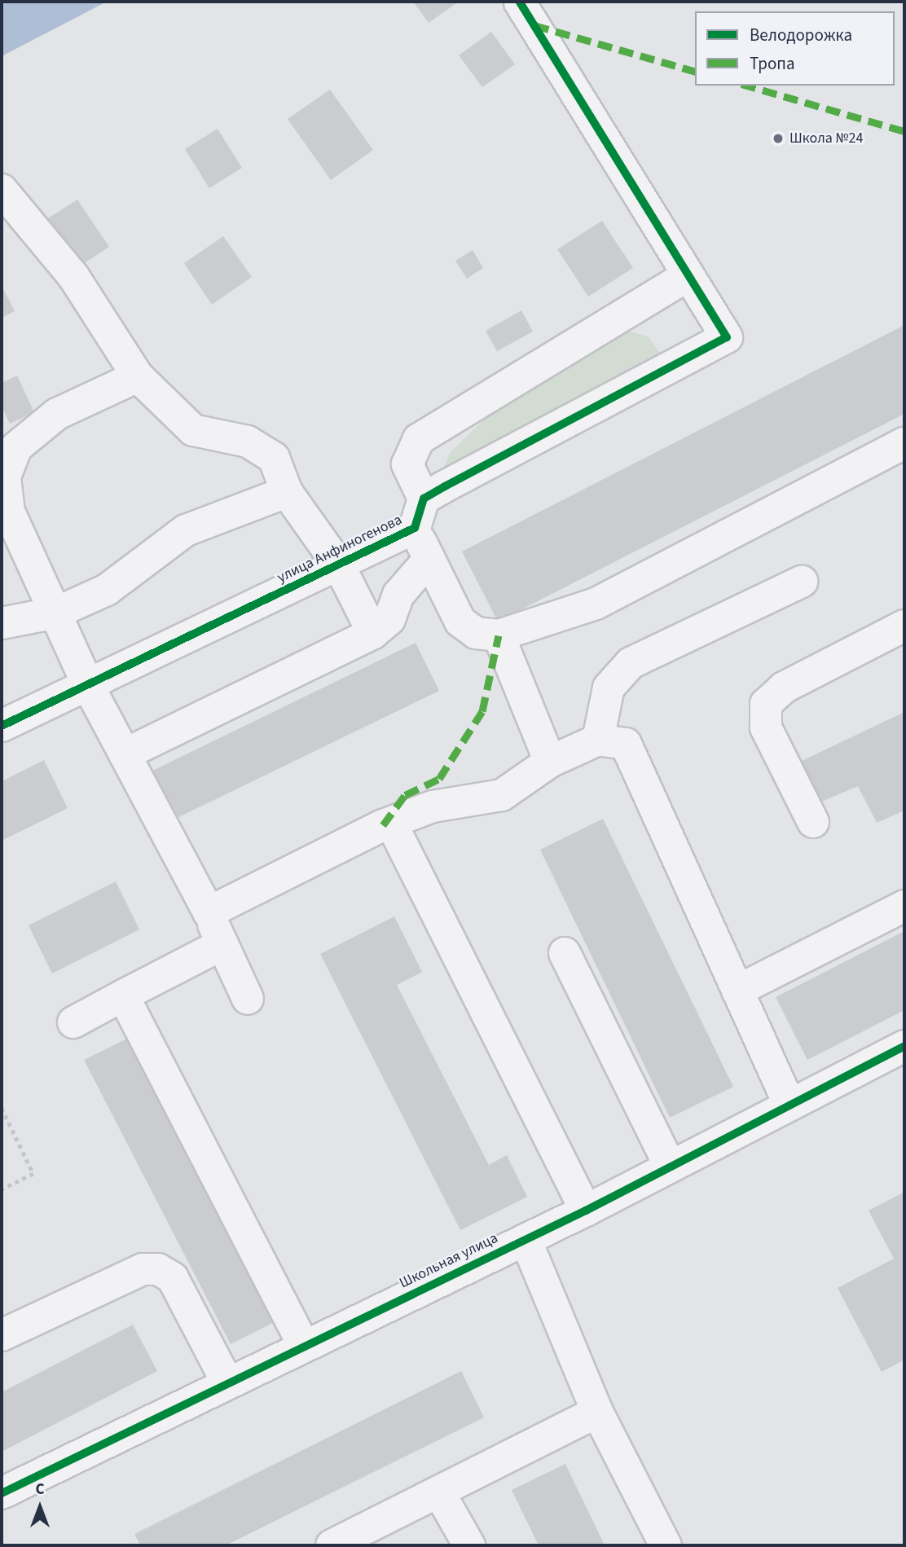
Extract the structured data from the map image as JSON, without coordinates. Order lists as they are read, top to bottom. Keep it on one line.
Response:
{"streets":{"street":["улица Анфиногенова","Школьная улица"]},"places":["Школа №24"],"legend":["Велодорожка","Тропа"],"north":"top"}
